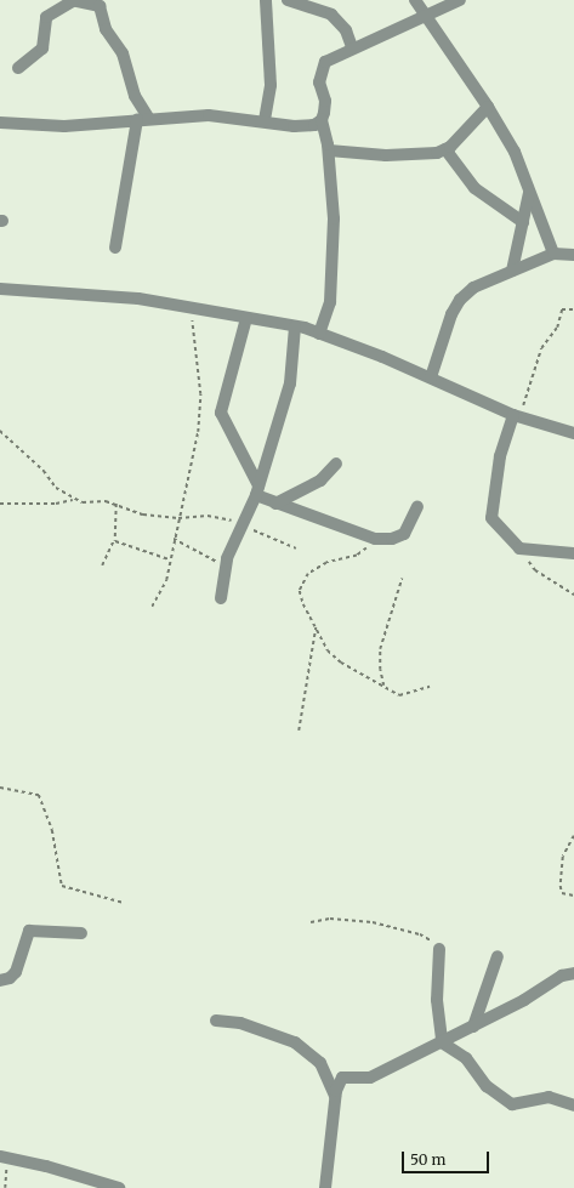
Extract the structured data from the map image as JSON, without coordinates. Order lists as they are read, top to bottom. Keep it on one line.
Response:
{"scale_bar":"50 m"}
